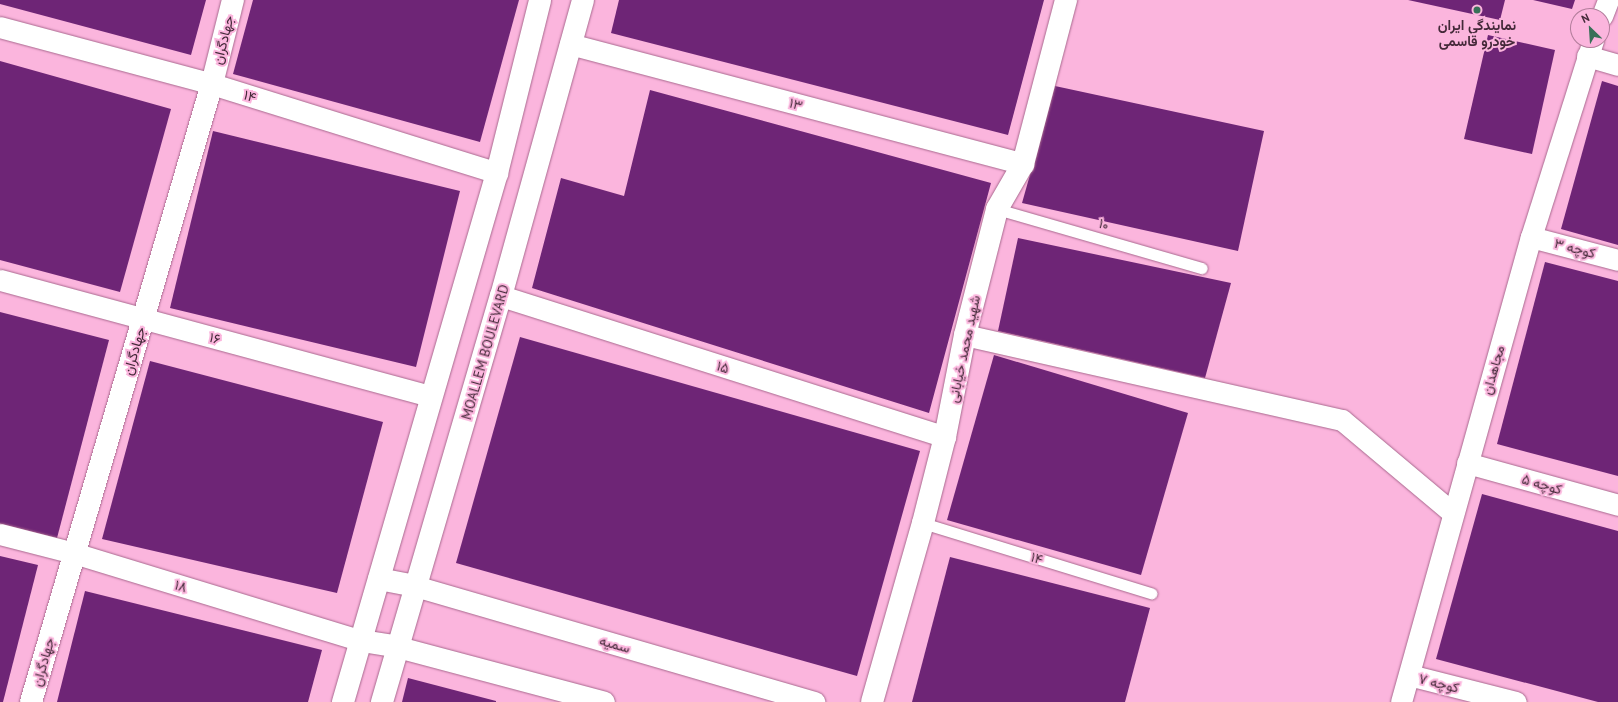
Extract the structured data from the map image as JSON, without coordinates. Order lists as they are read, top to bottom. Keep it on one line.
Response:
{"streets":{"street":["جهادگران","۱۴","۱۳","کوچه ۳","۱۶","شهید محمد خیابانی","MOALLEM BOULEVARD","۱۵","مجاهدان","کوچه ۵","۱۸","سمیه","کوچه ۷"],"lane":["۱۰"]},"crossings":[["جهادگران","۱۴"],["جهادگران","۱۶"],["جهادگران","۱۸"],["۱۴","شهید محمد خیابانی"],["۱۳","شهید محمد خیابانی"],["۱۳","MOALLEM BOULEVARD"],["۱۰","شهید محمد خیابانی"],["کوچه ۳","مجاهدان"],["شهید محمد خیابانی","۱۵"],["MOALLEM BOULEVARD","۱۵"],["MOALLEM BOULEVARD","سمیه"],["مجاهدان","کوچه ۵"],["مجاهدان","کوچه ۷"]],"places":["نمایندگی ایران خودرو قاسمی"],"north":"top left"}
